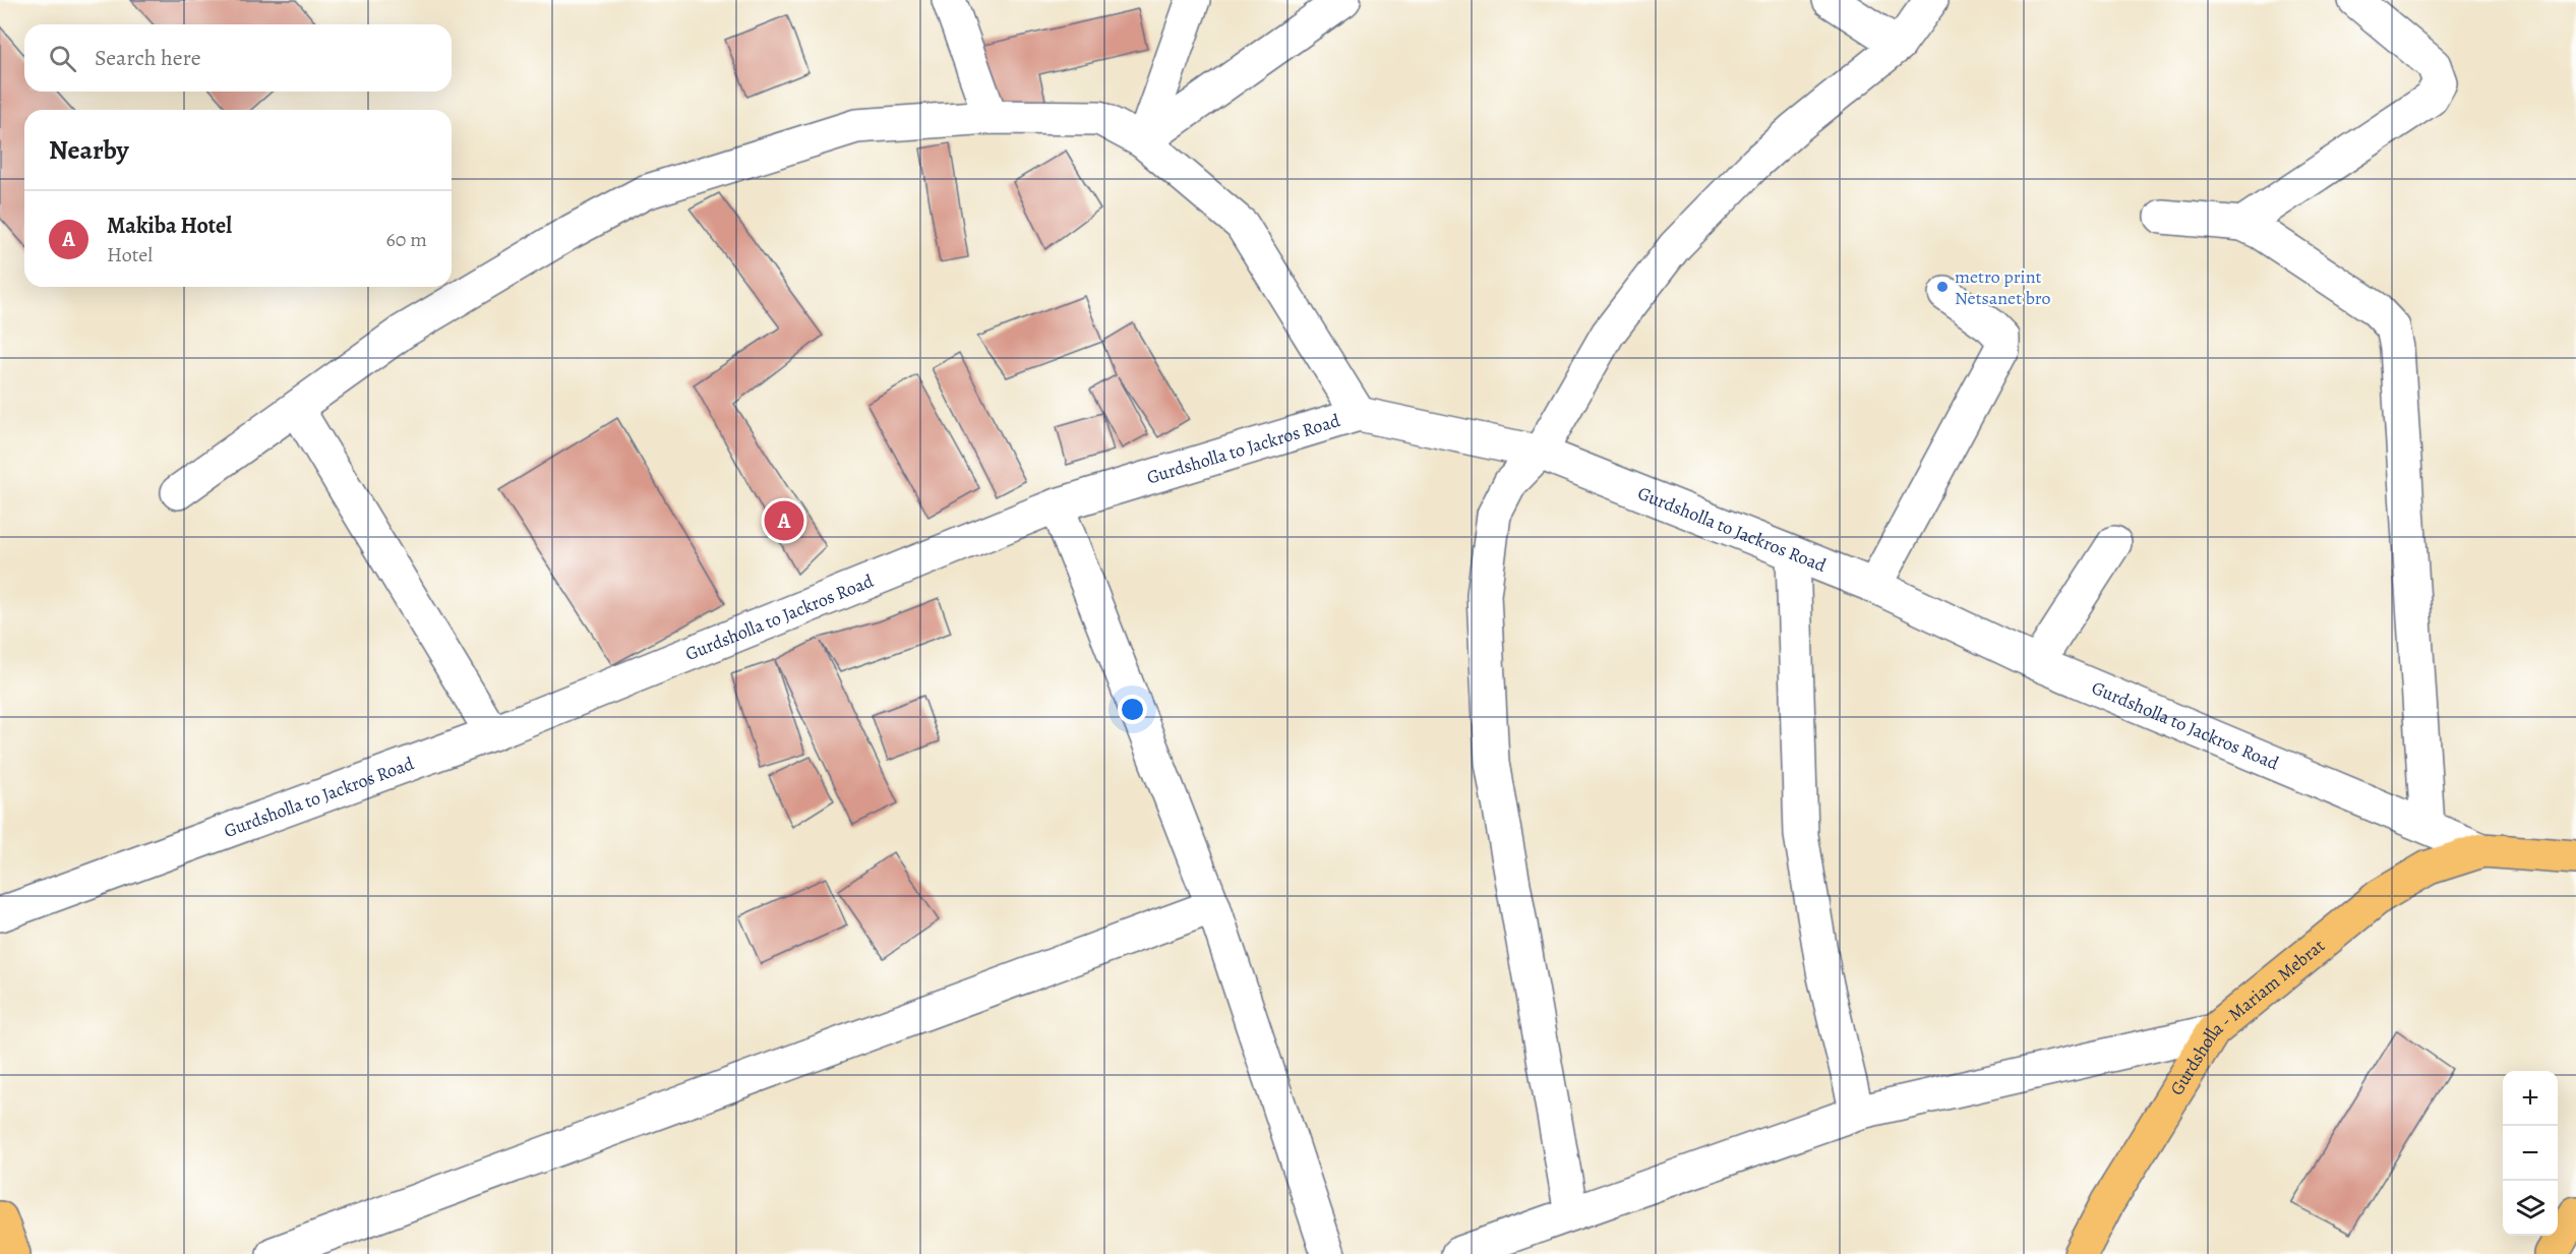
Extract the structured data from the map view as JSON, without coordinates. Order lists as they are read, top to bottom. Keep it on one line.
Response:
{"streets":{"main road":["Gurdsholla - Mariam Mebrat"],"street":["Gurdsholla to Jackros Road"]},"crossings":[["Gurdsholla to Jackros Road","Gurdsholla - Mariam Mebrat"]],"places":["metro print Netsanet bro"],"page":{"search":"Search here","heading":"Nearby","list":[{"mark":"A","name":"Makiba Hotel","note":"Hotel","value":"60 m"}],"pins":"A","map_buttons":["+","−"]}}
